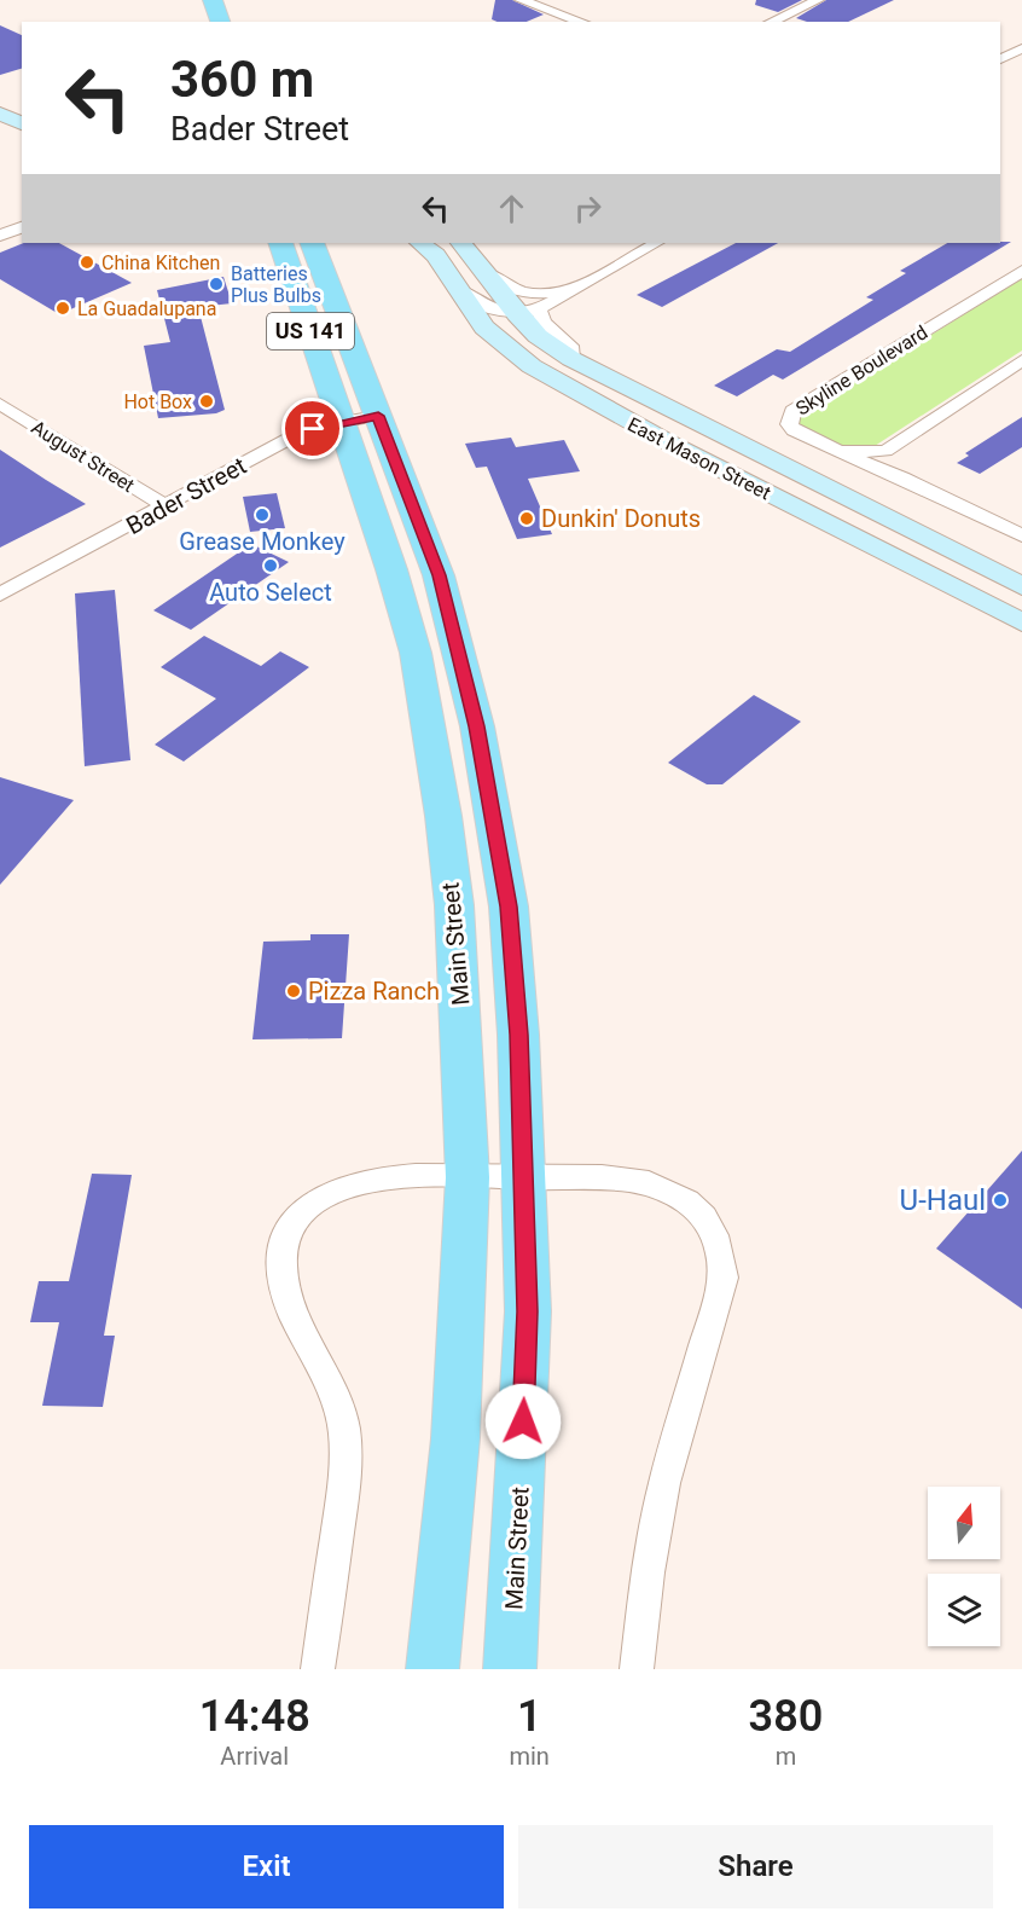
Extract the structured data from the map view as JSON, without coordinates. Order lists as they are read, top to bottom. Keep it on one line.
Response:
{"streets":{"main road":["US 141","East Mason Street","Main Street"],"street":["Skyline Boulevard","August Street","Bader Street"]},"crossings":[["August Street","Bader Street"],["Bader Street","Main Street"]],"places":["China Kitchen","Batteries Plus Bulbs","La Guadalupana","Hot Box","Grease Monkey","Dunkin' Donuts","Auto Select","Pizza Ranch","U-Haul"],"north":"top","page":{"turn":["360 m","Bader Street"],"eta":["14:48","Arrival","1","min","380","m"],"buttons":["Exit","Share"]}}
